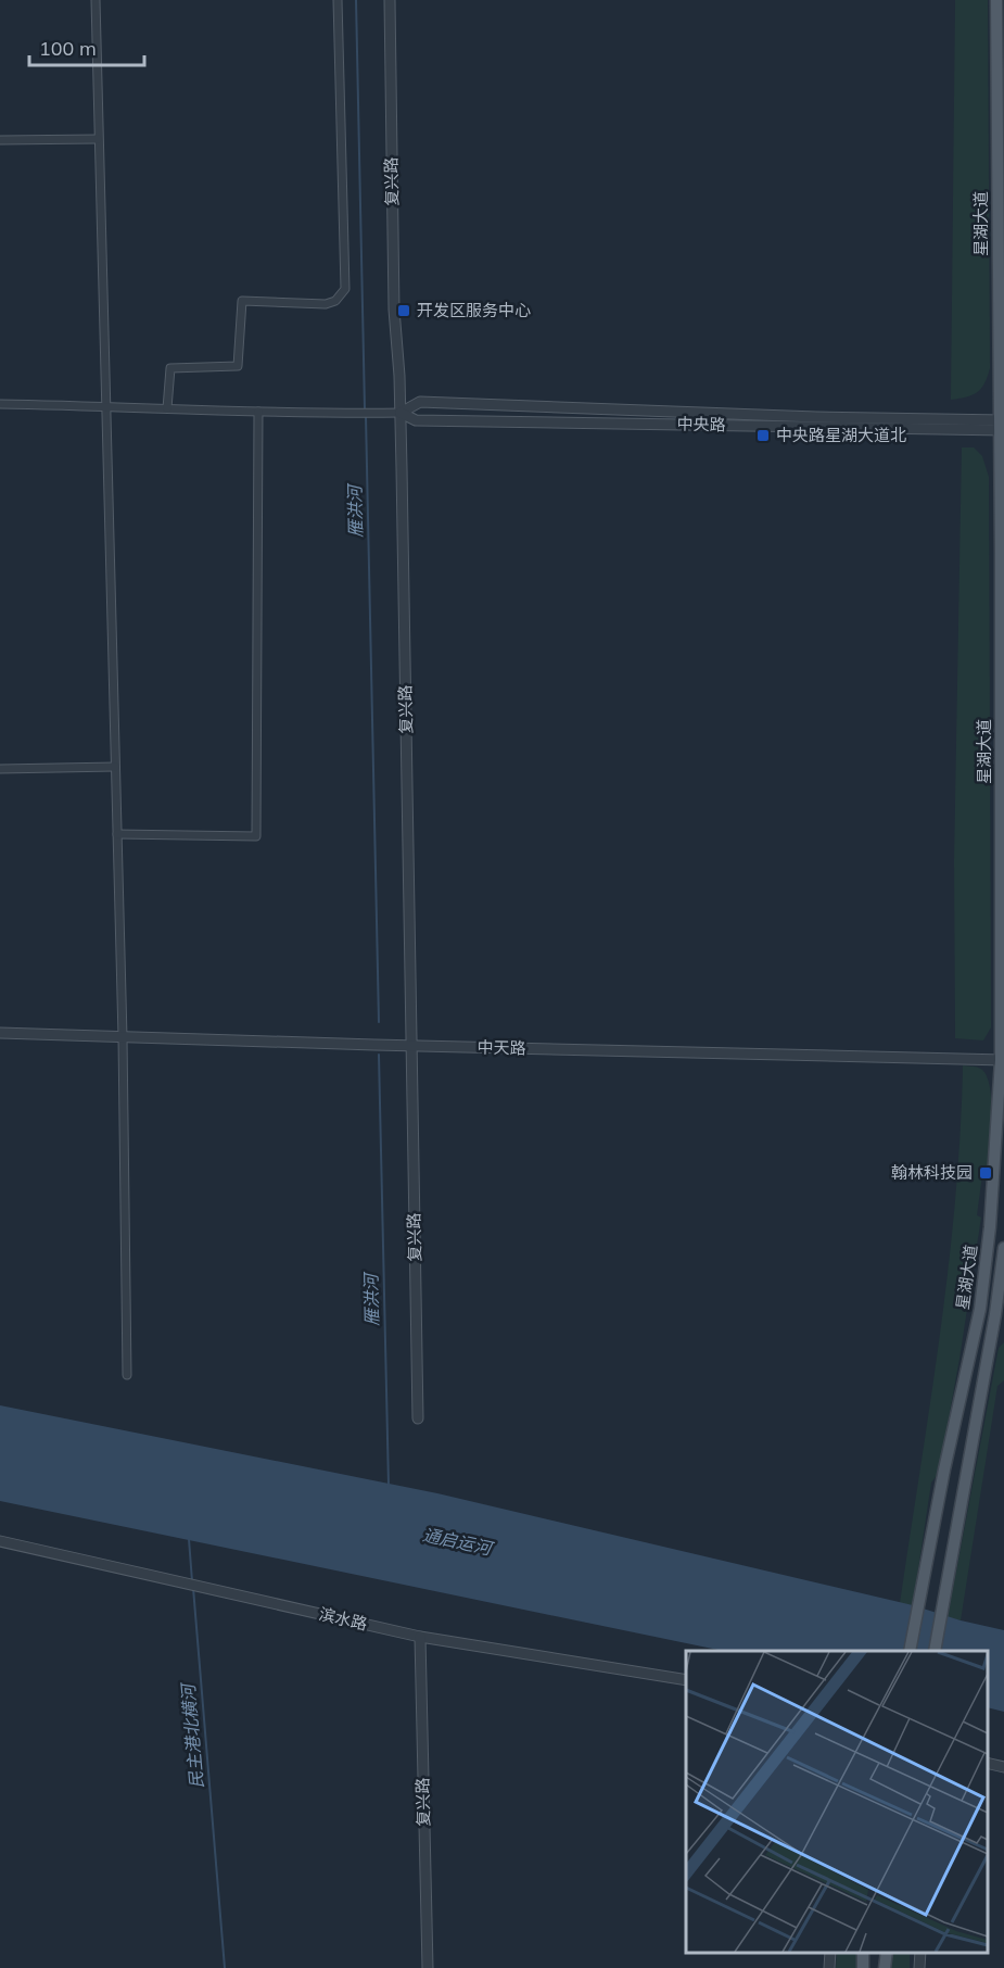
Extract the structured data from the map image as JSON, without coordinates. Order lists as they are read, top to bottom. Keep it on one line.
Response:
{"streets":{"main road":["星湖大道"],"street":["复兴路","中央路","中天路","滨水路"]},"crossings":[["复兴路","中央路"],["复兴路","中天路"],["复兴路","滨水路"],["星湖大道","中央路"],["星湖大道","中天路"]],"water":["雁洪河","通启运河","民主港北横河"],"places":{"transit":["开发区服务中心","中央路星湖大道北","翰林科技园"]},"scale_bar":"100 m"}
